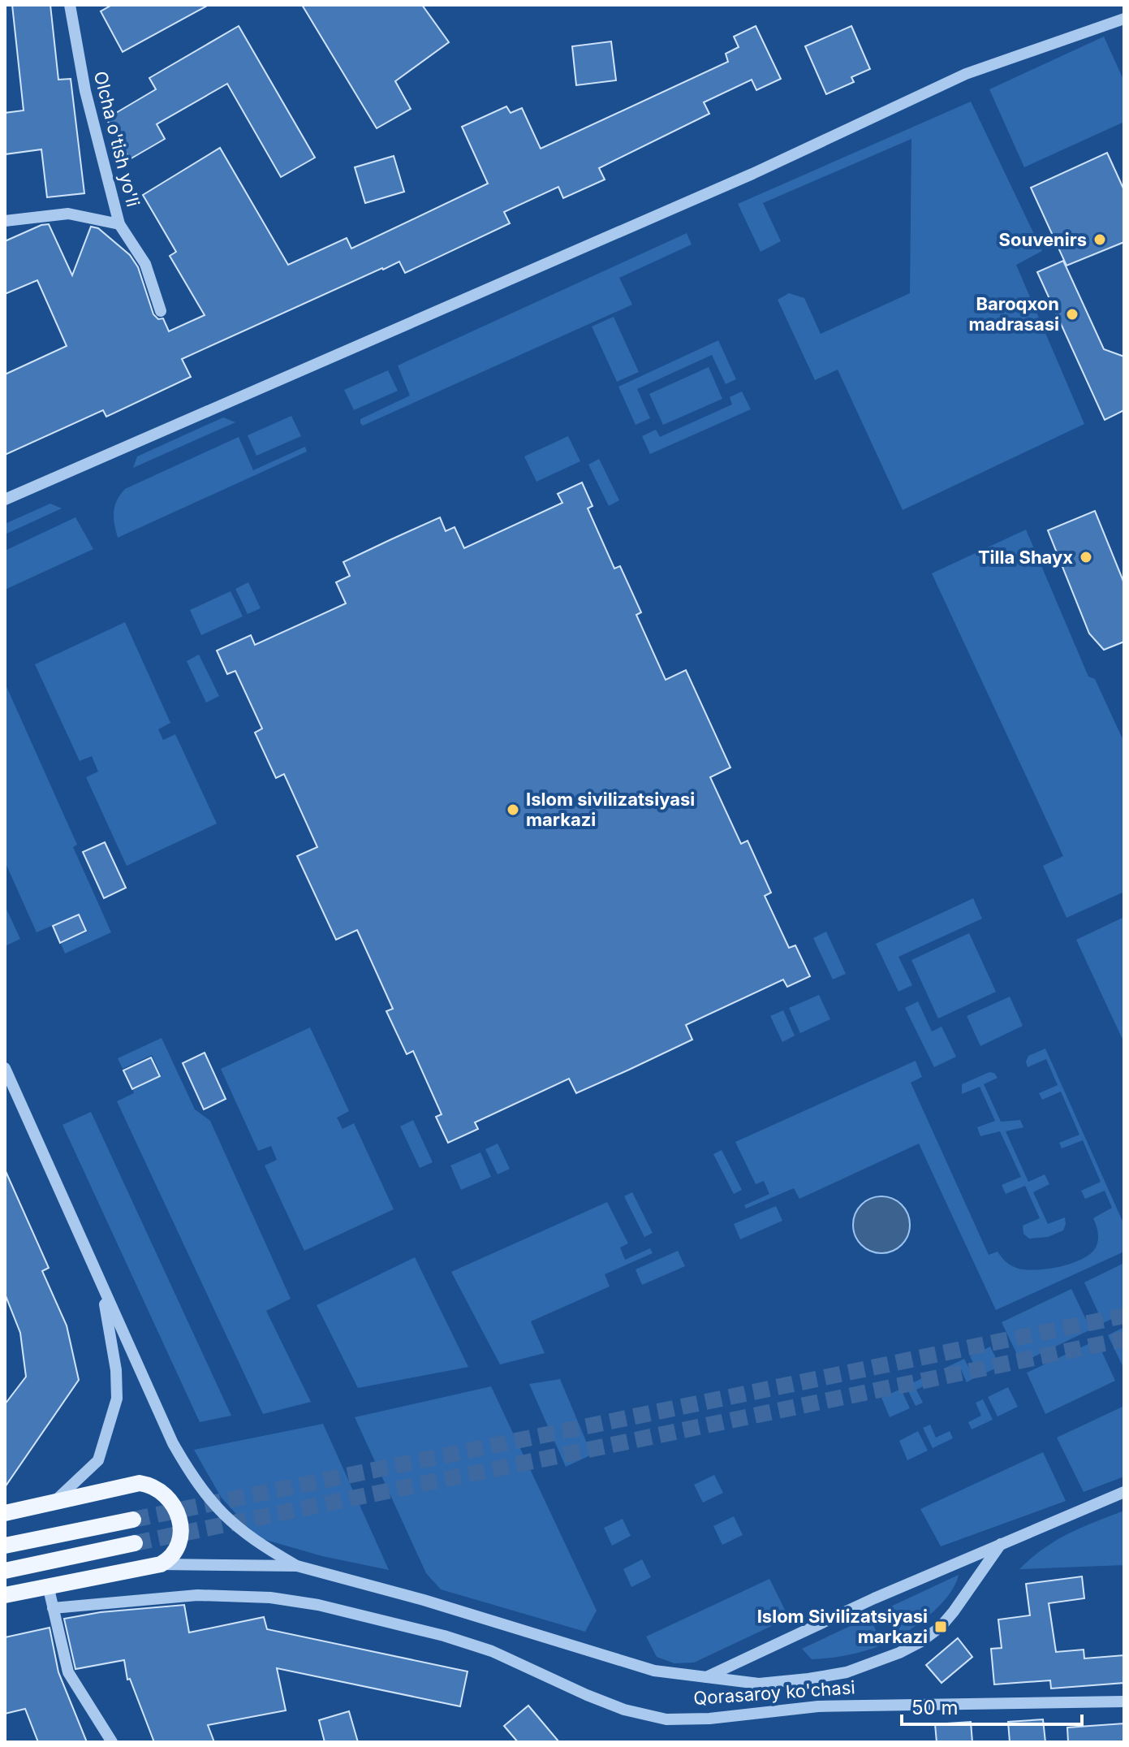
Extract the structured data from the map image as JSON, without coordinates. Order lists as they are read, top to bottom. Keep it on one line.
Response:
{"streets":{"street":["Olcha o'tish yo'li","Qorasaroy ko'chasi"]},"places":{"other":["Souvenirs","Baroqxon madrasasi","Tilla Shayx","Islom sivilizatsiyasi markazi"],"transit":["Islom Sivilizatsiyasi markazi"]},"scale_bar":"50 m"}
